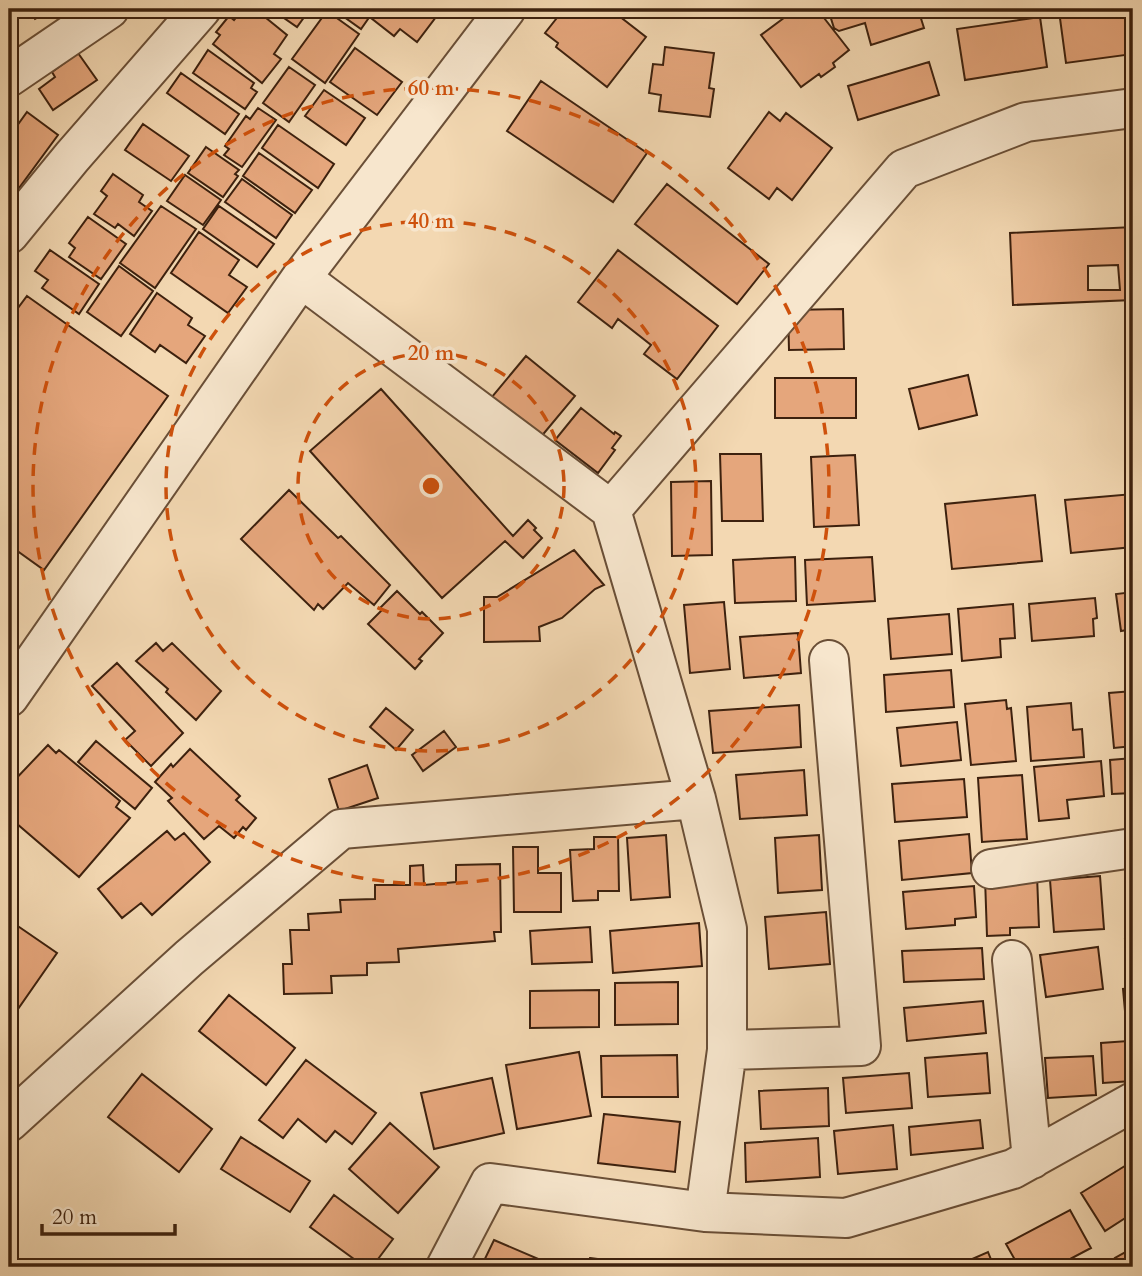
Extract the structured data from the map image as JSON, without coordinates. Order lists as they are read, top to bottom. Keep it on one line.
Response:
{"scale_bar":"20 m","rings":["60 m","40 m","20 m"]}
